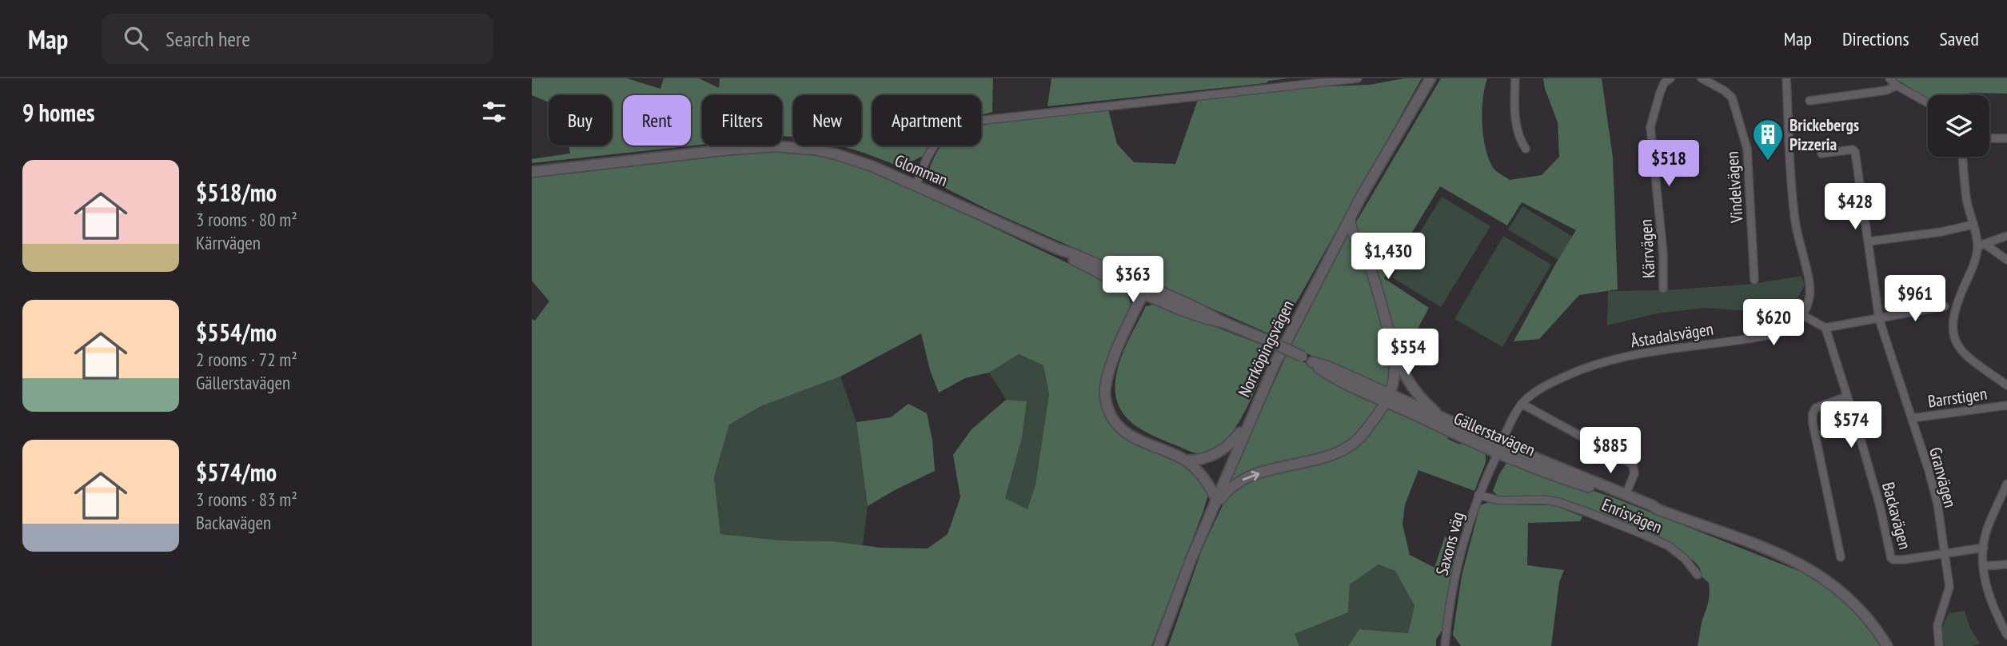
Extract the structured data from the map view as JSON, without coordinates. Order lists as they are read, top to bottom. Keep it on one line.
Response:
{"streets":{"main road":["Glomman","Norrköpingsvägen","Gällerstavägen"],"street":["Vindelvägen","Kärrvägen","Åstadalsvägen","Barrstigen","Granvägen","Enrisvägen","Backavägen","Saxons väg"]},"crossings":[["Glomman","Gällerstavägen"],["Åstadalsvägen","Gällerstavägen"],["Åstadalsvägen","Saxons väg"],["Barrstigen","Granvägen"],["Gällerstavägen","Saxons väg"],["Granvägen","Backavägen"],["Enrisvägen","Saxons väg"]],"places":{"building":["Brickebergs Pizzeria"]},"page":{"header":"Map","search":"Search here","nav":["Map","Directions","Saved"],"heading":"9 homes","chip":["Buy","Rent","Filters","New","Apartment"],"price":["$518","$428","$1,430","$363","$961","$620","$554","$574","$885"],"list":[{"name":"$518/mo","note":"3 rooms · 80 m² · Kärrvägen"},{"name":"$554/mo","note":"2 rooms · 72 m² · Gällerstavägen"},{"name":"$574/mo","note":"3 rooms · 83 m² · Backavägen"}]}}
